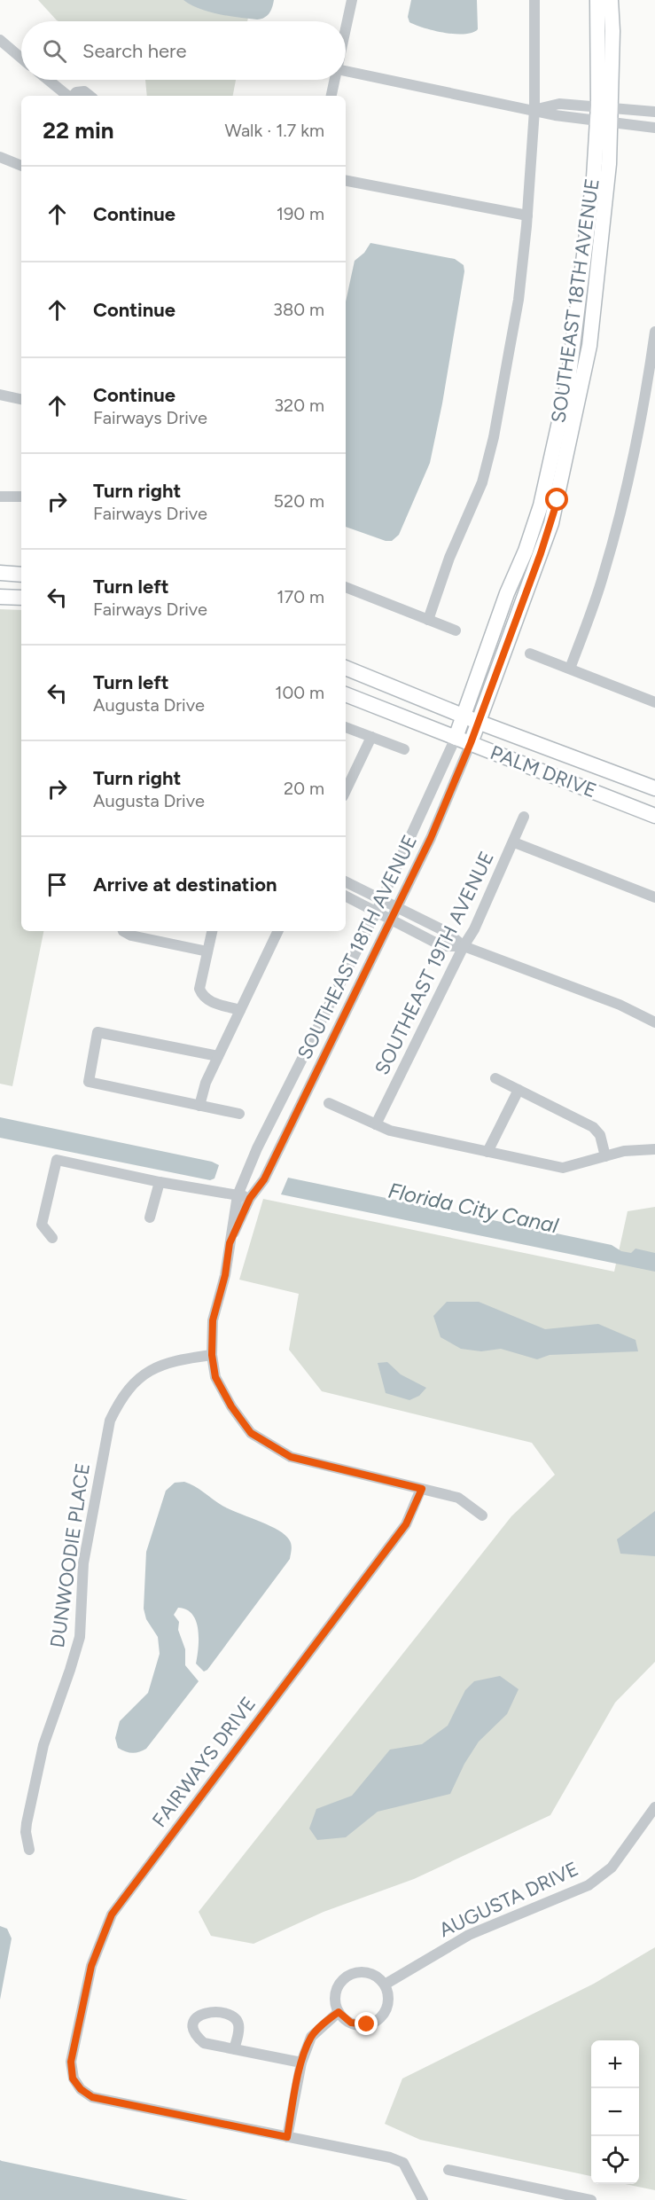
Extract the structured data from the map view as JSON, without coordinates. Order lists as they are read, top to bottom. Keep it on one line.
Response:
{"streets":{"street":["SOUTHEAST 18TH AVENUE","PALM DRIVE","SOUTHEAST 19TH AVENUE","DUNWOODIE PLACE","FAIRWAYS DRIVE","AUGUSTA DRIVE"]},"crossings":[["SOUTHEAST 18TH AVENUE","PALM DRIVE"]],"water":["Florida City Canal"],"page":{"search":"Search here","heading":["22 min","Walk · 1.7 km"],"list":[["Continue","190 m"],["Continue","380 m"],["Continue","Fairways Drive","320 m"],["Turn right","Fairways Drive","520 m"],["Turn left","Fairways Drive","170 m"],["Turn left","Augusta Drive","100 m"],["Turn right","Augusta Drive","20 m"],"Arrive at destination"],"map_buttons":["+","−"]}}
